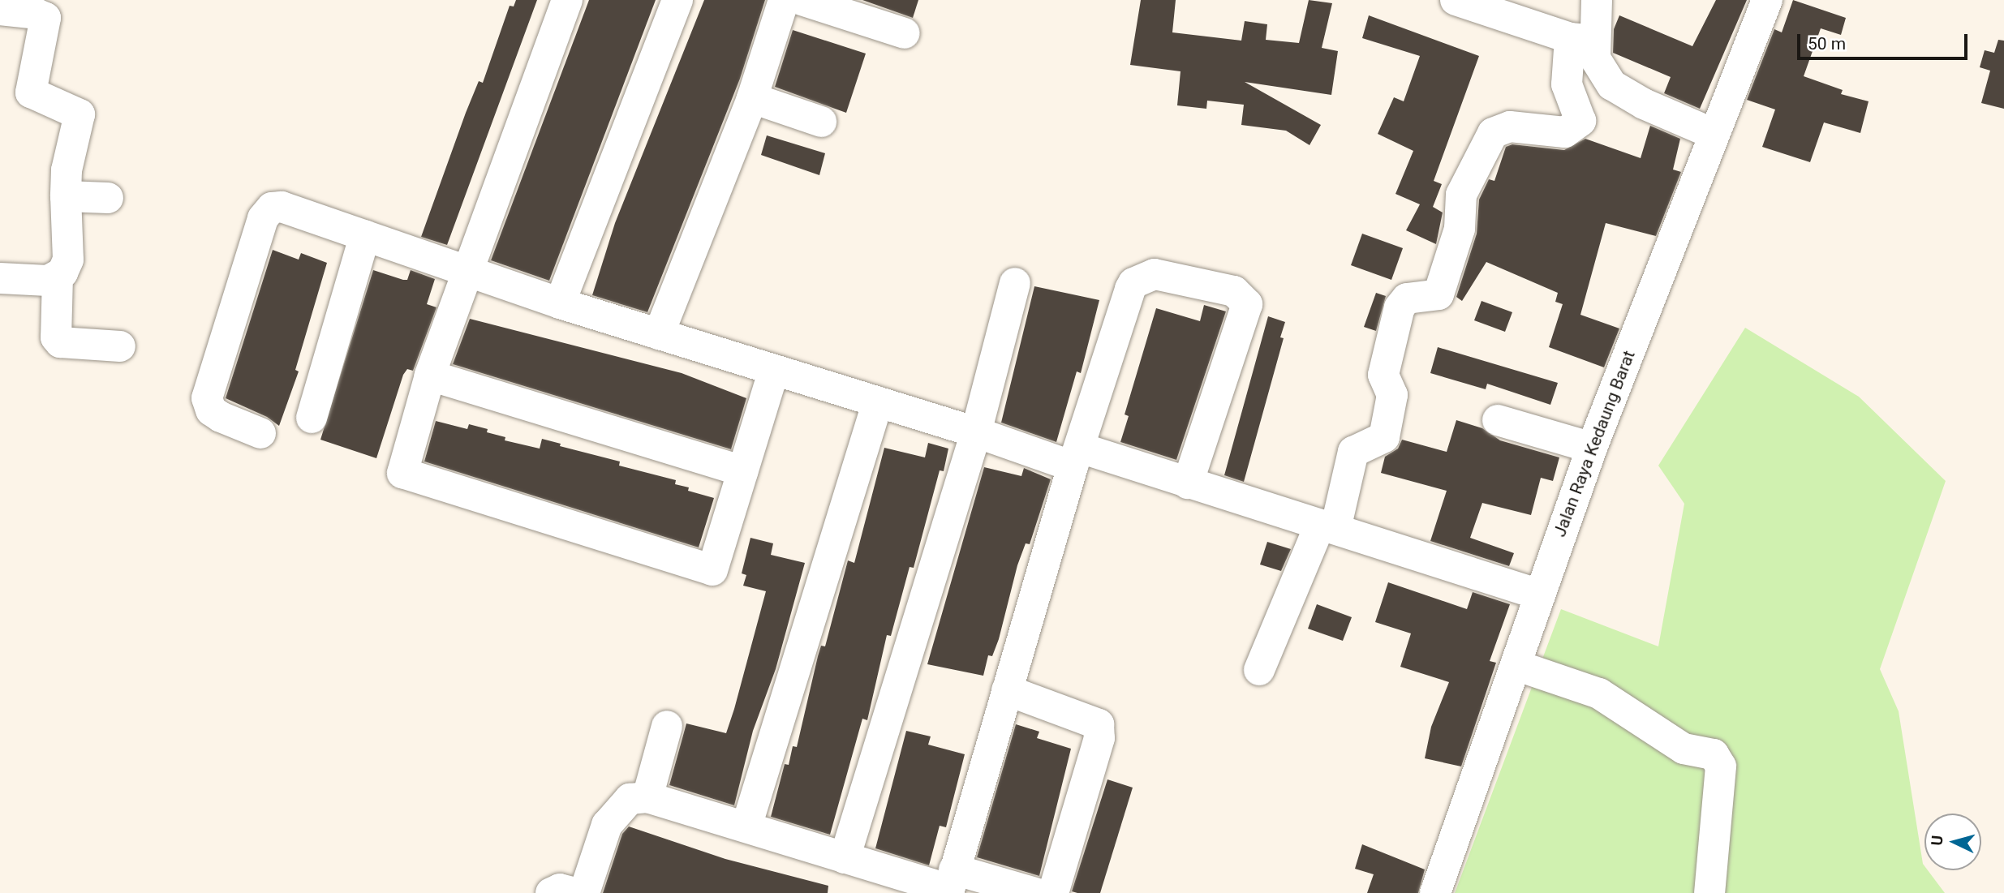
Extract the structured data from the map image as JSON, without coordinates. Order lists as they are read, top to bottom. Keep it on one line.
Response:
{"streets":{"street":["Jalan Raya Kedaung Barat"]},"scale_bar":"50 m","north":"left"}
